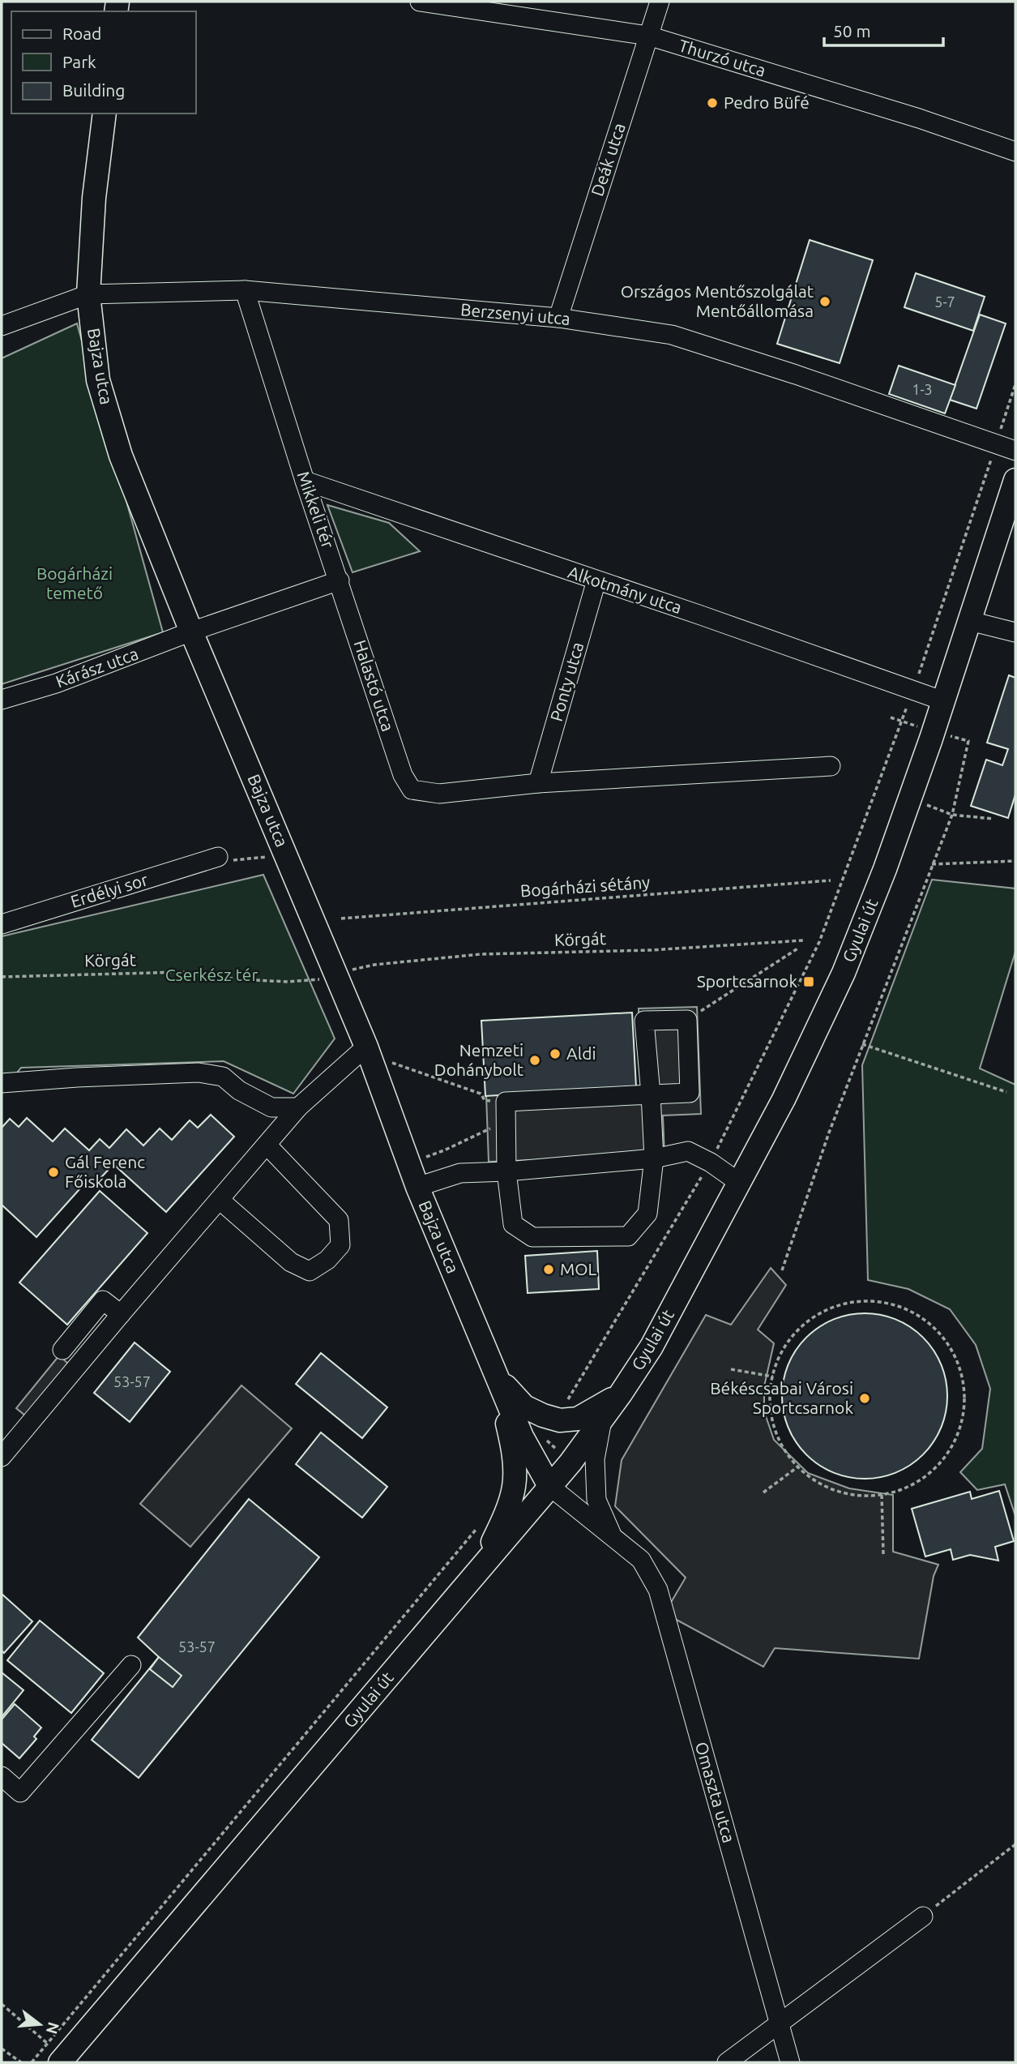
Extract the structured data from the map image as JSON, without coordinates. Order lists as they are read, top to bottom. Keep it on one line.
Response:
{"streets":{"main road":["Bajza utca","Gyulai út"],"street":["Thurzó utca","Deák utca","Berzsenyi utca","Mikkeli tér","Alkotmány utca","Kárász utca","Ponty utca","Halastó utca","Erdélyi sor","Omaszta utca"],"path":["Bogárházi sétány","Körgát"]},"crossings":[["Thurzó utca","Deák utca"],["Deák utca","Berzsenyi utca"],["Berzsenyi utca","Bajza utca"],["Berzsenyi utca","Mikkeli tér"],["Bajza utca","Kárász utca"],["Bajza utca","Gyulai út"],["Bajza utca","Omaszta utca"],["Mikkeli tér","Alkotmány utca"],["Mikkeli tér","Halastó utca"],["Alkotmány utca","Ponty utca"],["Alkotmány utca","Gyulai út"],["Ponty utca","Halastó utca"],["Gyulai út","Omaszta utca"]],"parks":["Bogárházi temető","Cserkész tér"],"places":{"other":["Pedro Büfé","Országos Mentőszolgálat Mentőállomása","Aldi","Nemzeti Dohánybolt","Gál Ferenc Főiskola","MOL","Békéscsabai Városi Sportcsarnok"],"transit":["Sportcsarnok"]},"house_numbers":["5-7","1-3","53-57","53-57"],"legend":["Road","Park","Building"],"scale_bar":"50 m","north":"right"}
